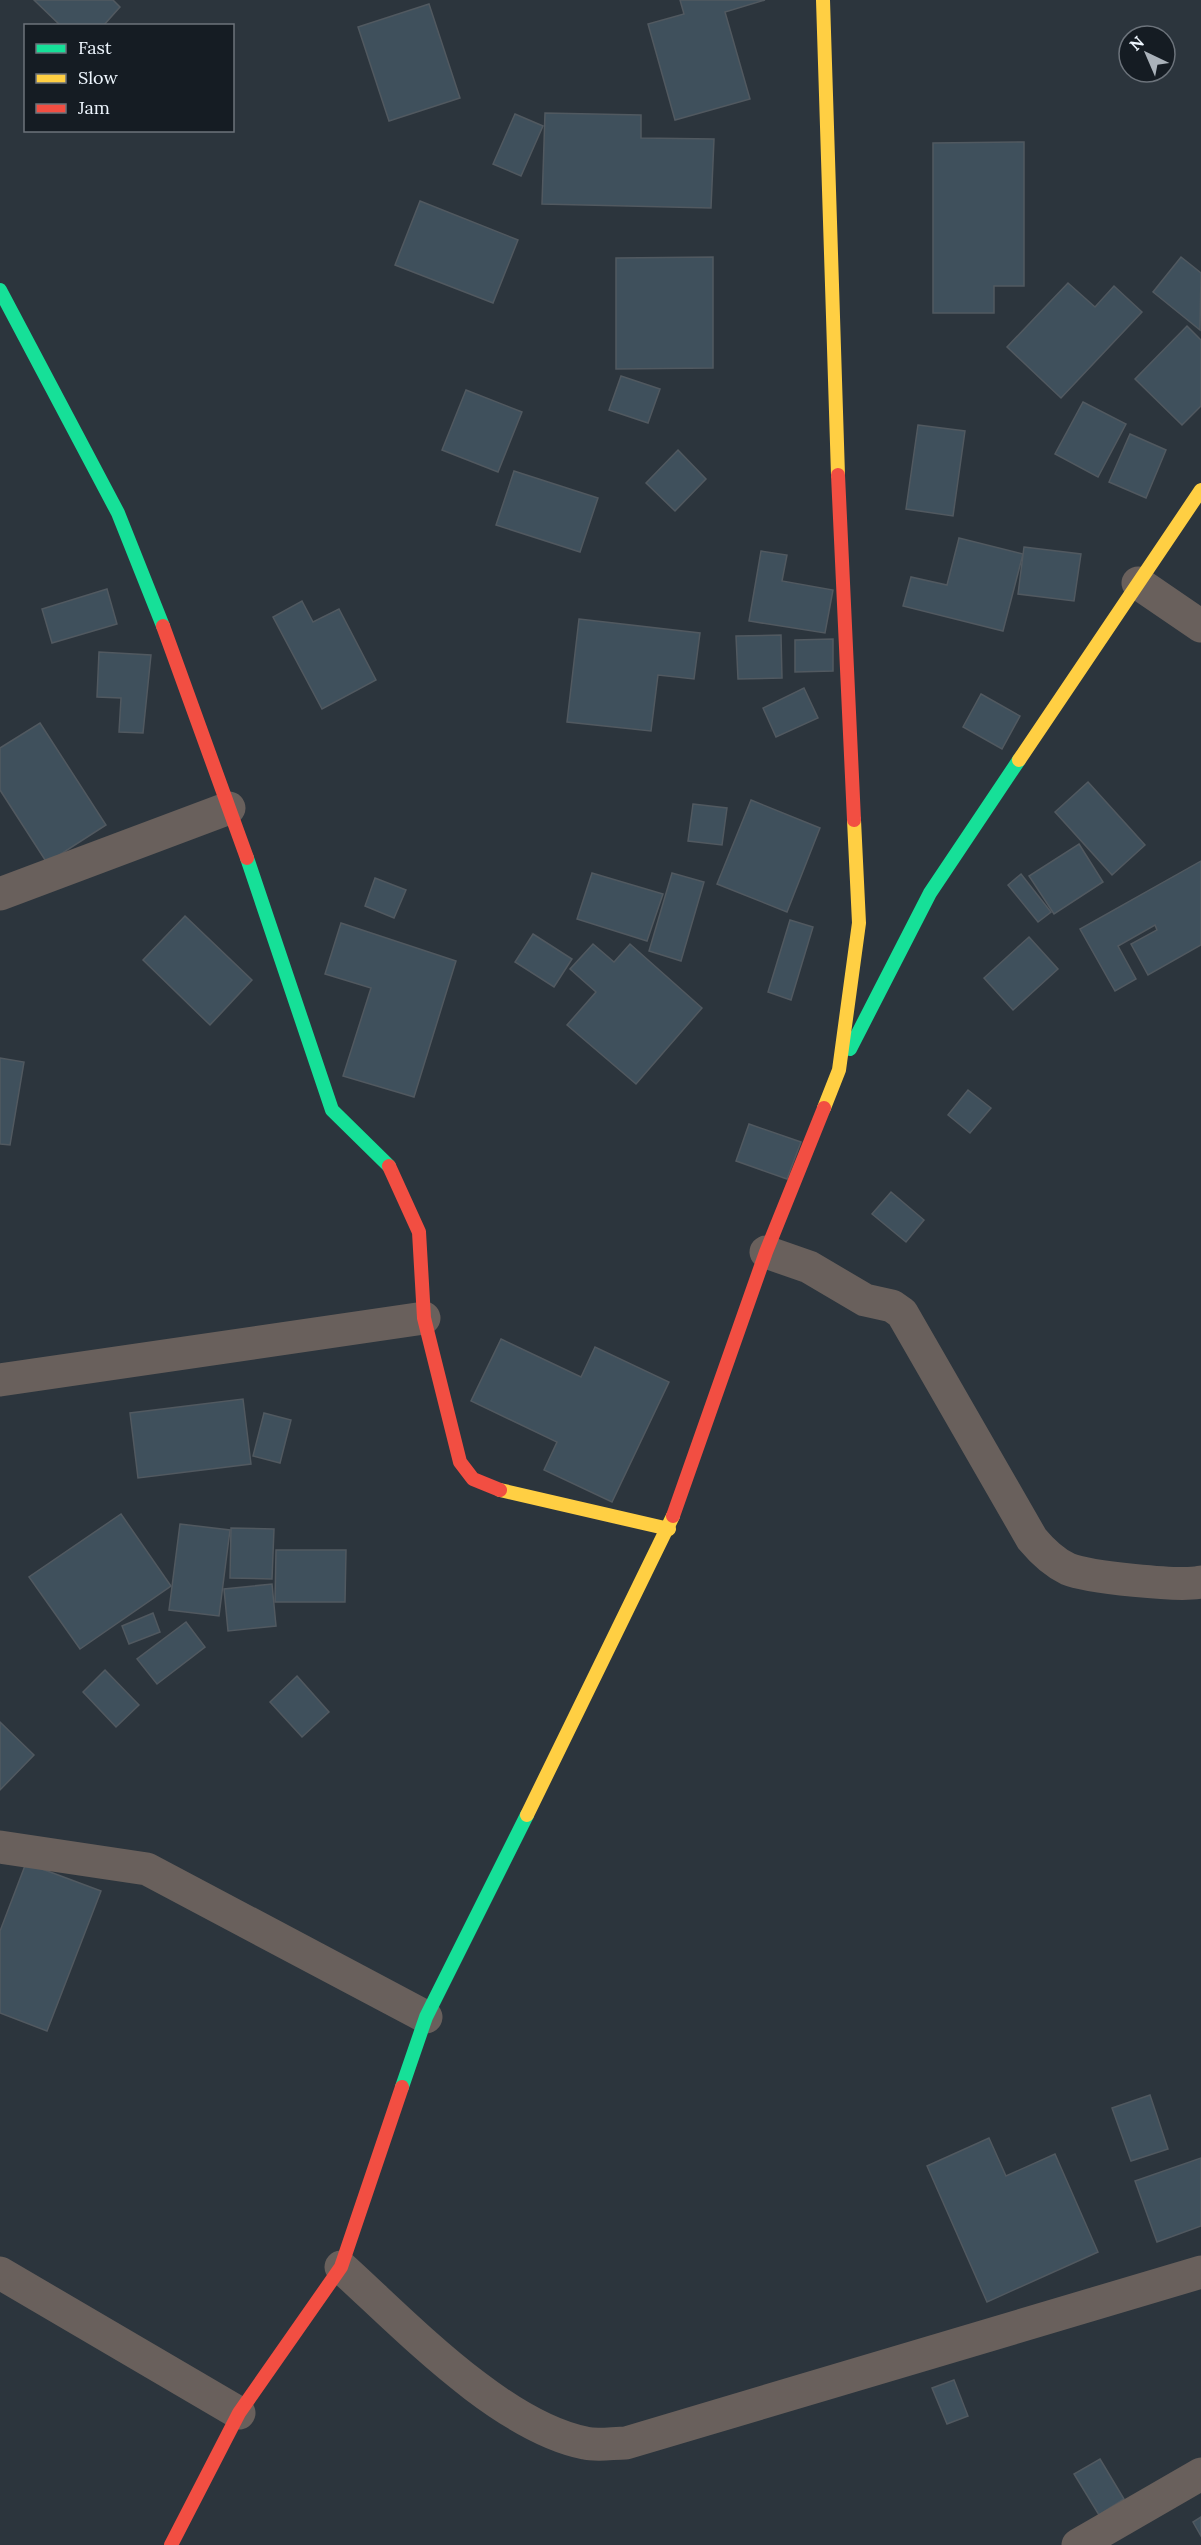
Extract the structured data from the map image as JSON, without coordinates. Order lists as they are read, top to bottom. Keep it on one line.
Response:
{"legend":["Fast","Slow","Jam"],"north":"top left"}
